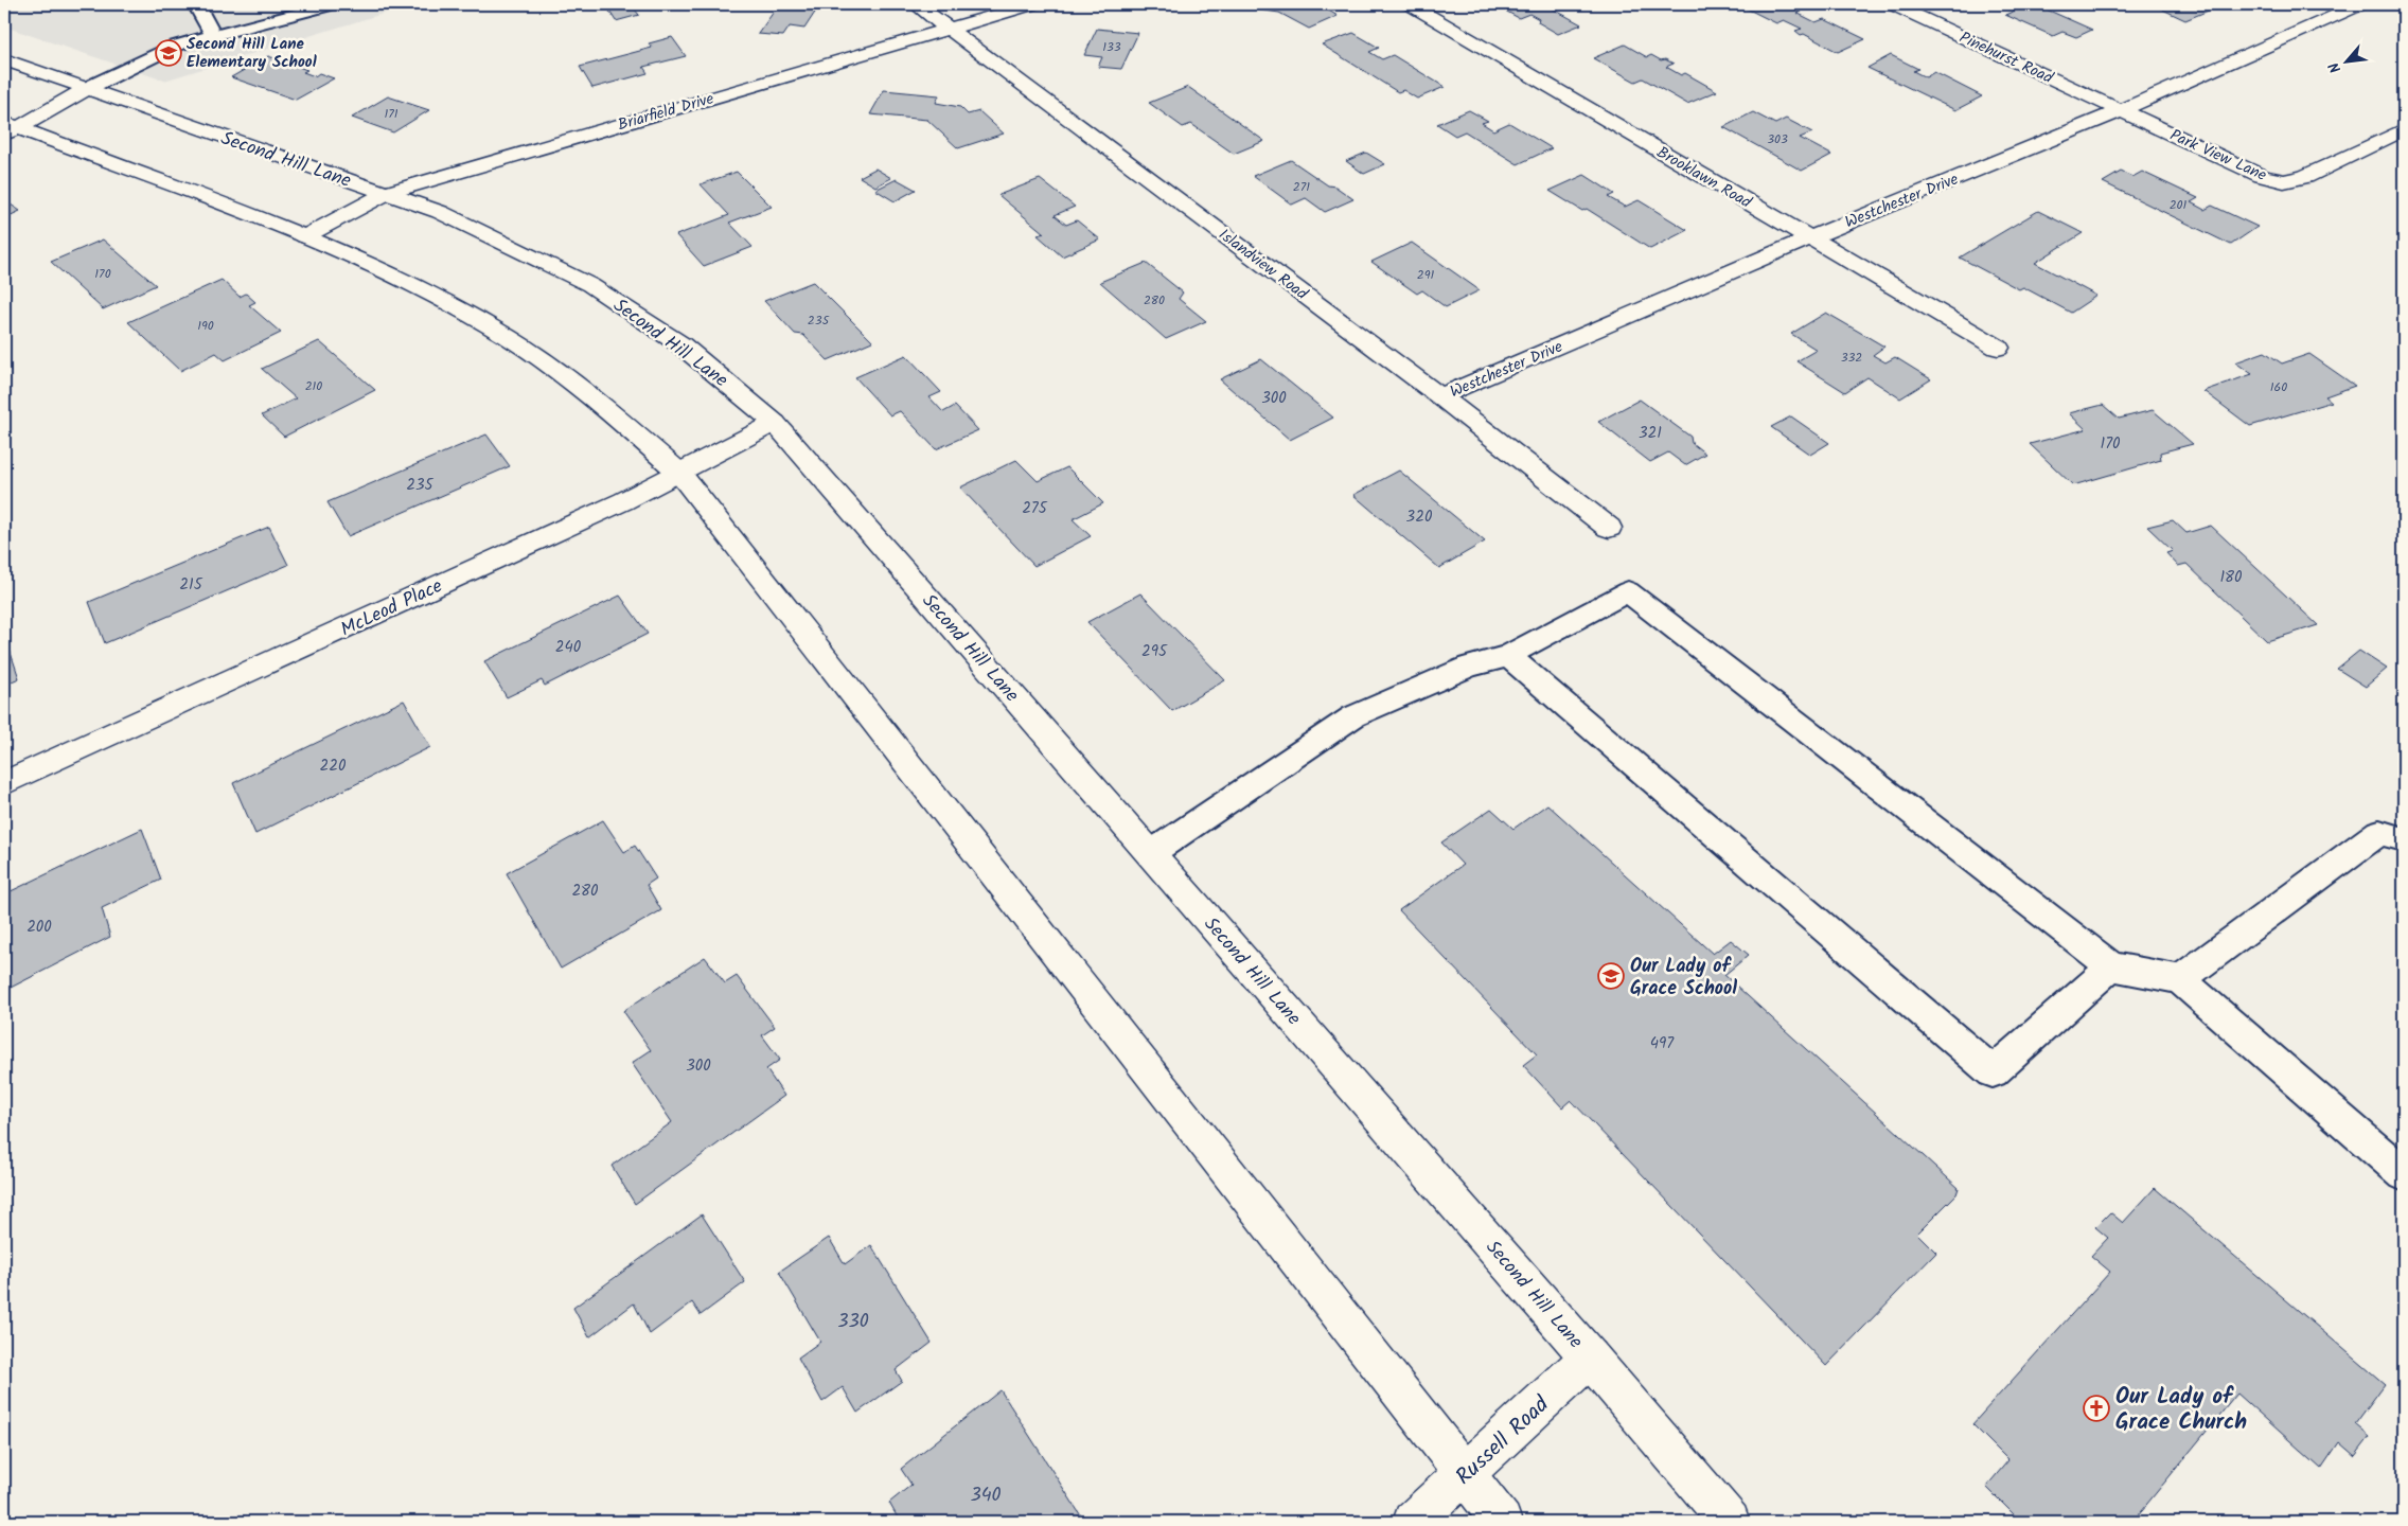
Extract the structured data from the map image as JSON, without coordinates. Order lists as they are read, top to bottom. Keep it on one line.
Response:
{"streets":{"street":["Pinehurst Road","Briarfield Drive","Park View Lane","Second Hill Lane","Brooklawn Road","Westchester Drive","Islandview Road","McLeod Place","Russell Road"]},"crossings":[["Pinehurst Road","Park View Lane"],["Pinehurst Road","Westchester Drive"],["Briarfield Drive","Second Hill Lane"],["Briarfield Drive","Islandview Road"],["Park View Lane","Westchester Drive"],["Second Hill Lane","McLeod Place"],["Second Hill Lane","Russell Road"],["Brooklawn Road","Westchester Drive"],["Westchester Drive","Islandview Road"]],"places":{"school or university":["Second Hill Lane Elementary School","Our Lady of Grace School"],"church":["Our Lady of Grace Church"]},"house_numbers":["133","171","303","271","201","170","291","280","235","190","332","210","160","300","321","170","235","275","320","180","215","240","295","220","280","200","497","300","330","340"],"north":"bottom left"}
